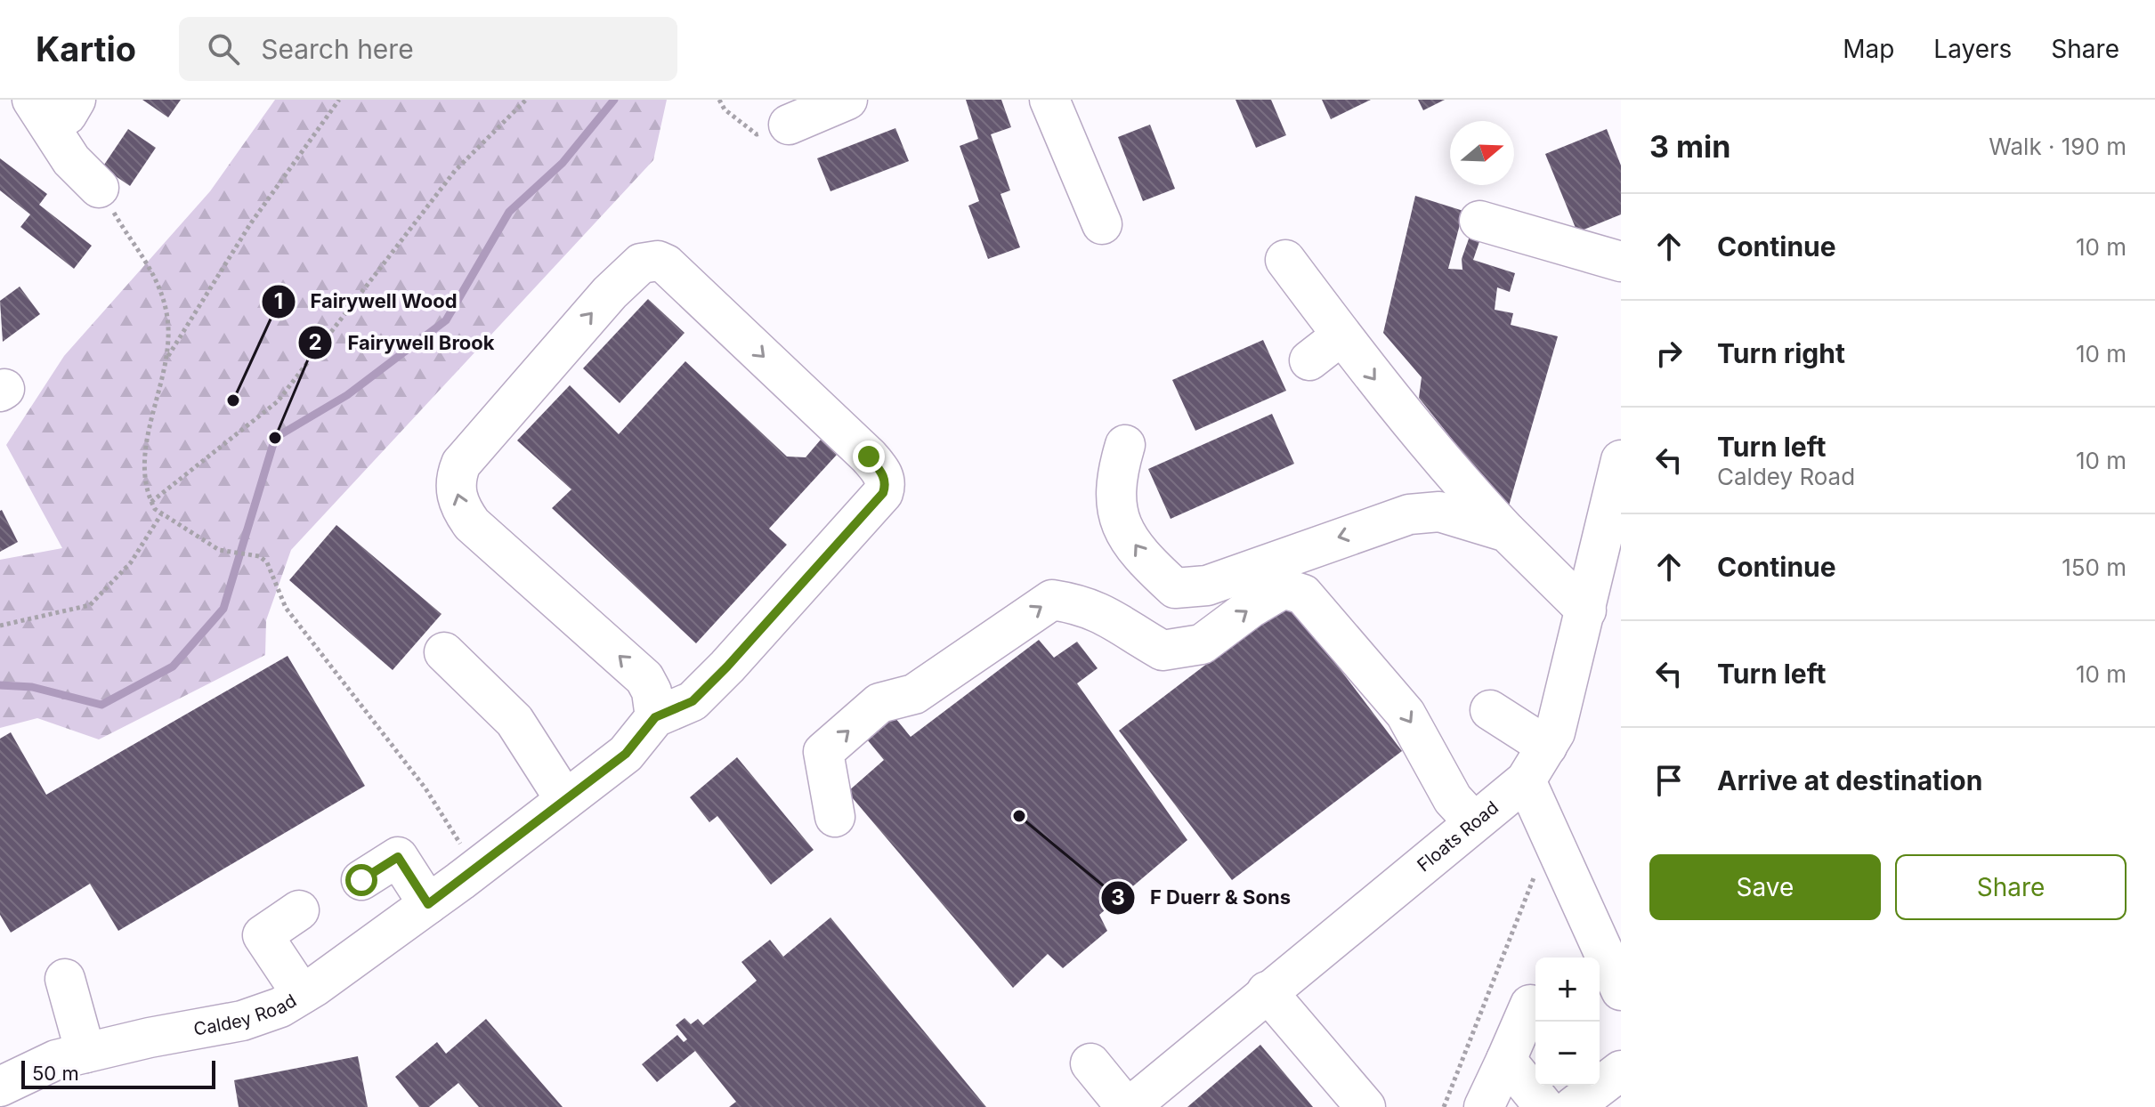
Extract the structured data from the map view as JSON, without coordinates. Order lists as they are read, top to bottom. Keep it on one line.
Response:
{"streets":{"street":["Floats Road","Caldey Road"]},"places":["Fairywell Wood","Fairywell Brook","F Duerr & Sons"],"scale_bar":"50 m","north":"right","page":{"header":"Kartio","search":"Search here","nav":["Map","Layers","Share"],"heading":["3 min","Walk · 190 m"],"list":[["Continue","10 m"],["Turn right","10 m"],["Turn left","Caldey Road","10 m"],["Continue","150 m"],["Turn left","10 m"],"Arrive at destination"],"buttons":["Save","Share"],"map_buttons":["+","−"],"scale":"50 m"}}
